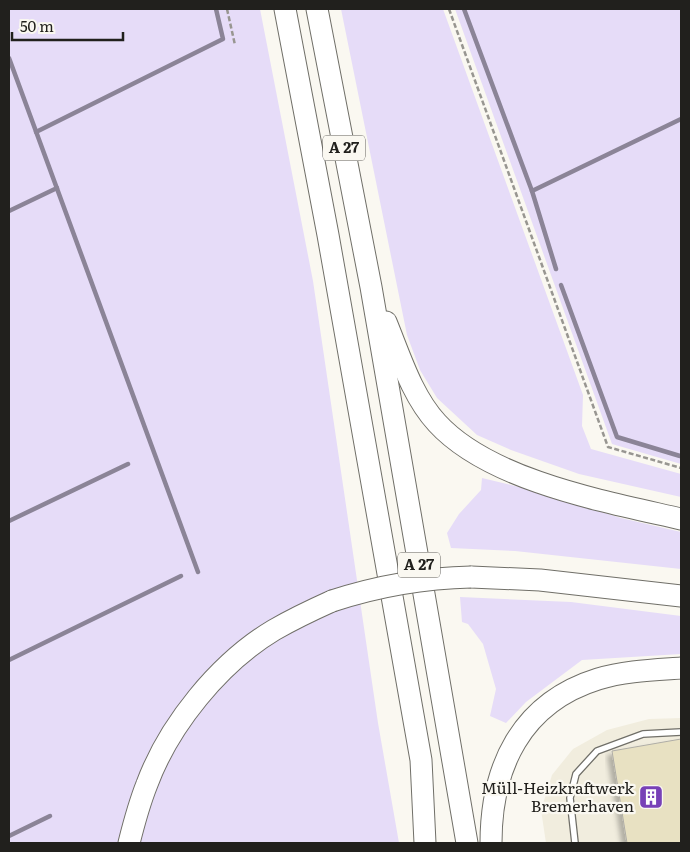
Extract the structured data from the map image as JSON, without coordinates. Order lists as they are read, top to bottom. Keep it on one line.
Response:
{"streets":{"highway":["A 27"]},"places":{"building":["Müll-Heizkraftwerk Bremerhaven"]},"scale_bar":"50 m"}
